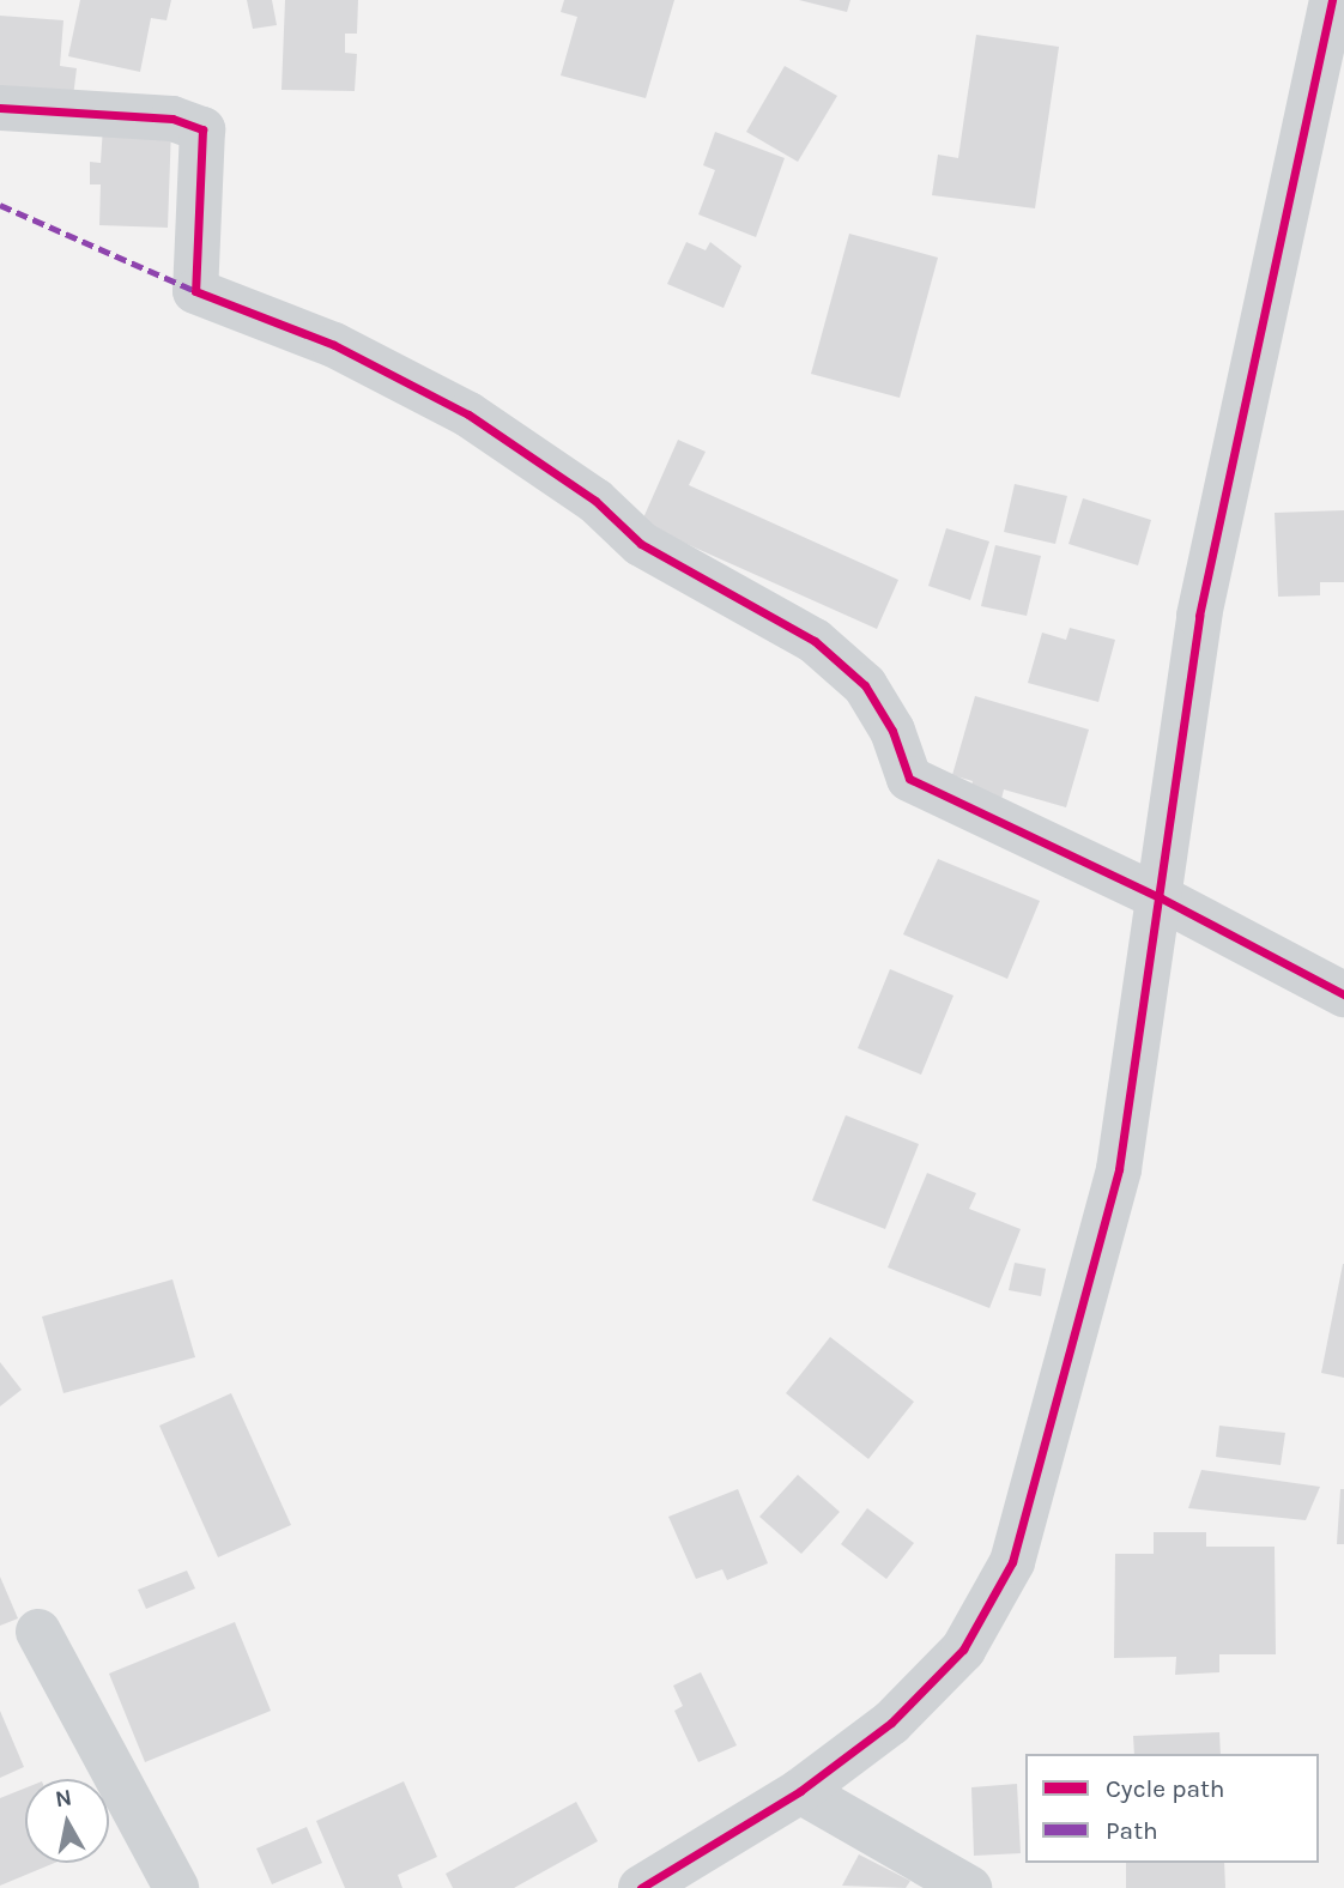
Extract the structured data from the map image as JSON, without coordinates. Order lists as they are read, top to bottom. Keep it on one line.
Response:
{"legend":["Cycle path","Path"],"north":"top"}
